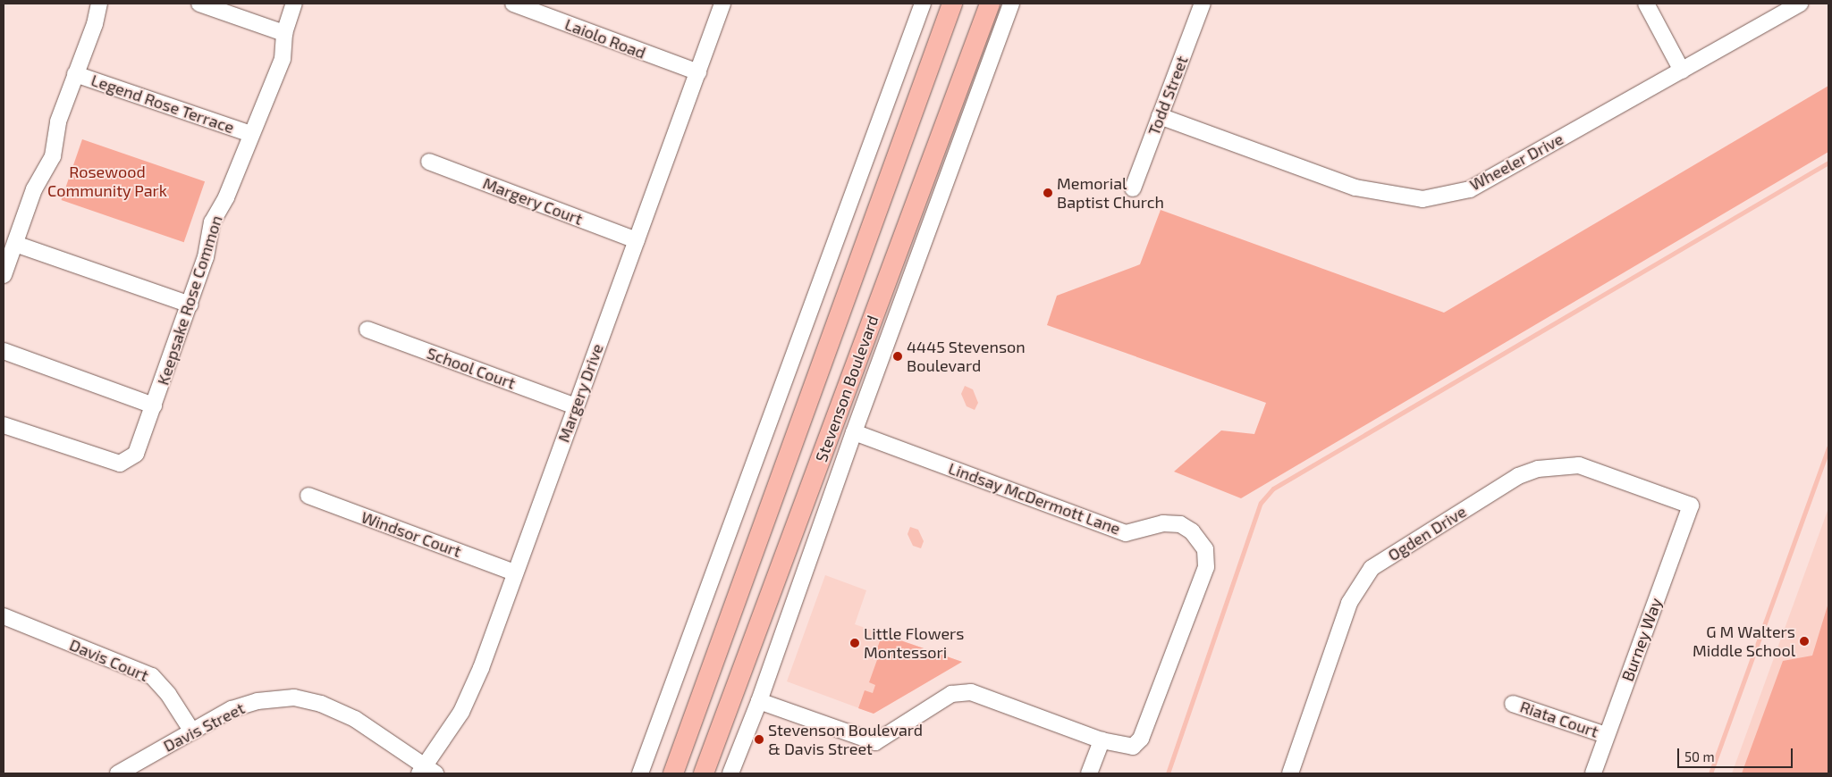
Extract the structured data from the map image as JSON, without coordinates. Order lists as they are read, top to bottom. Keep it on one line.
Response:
{"streets":{"main road":["Stevenson Boulevard"],"street":["Laiolo Road","Todd Street","Legend Rose Terrace","Wheeler Drive","Margery Court","Keepsake Rose Common","School Court","Margery Drive","Lindsay McDermott Lane","Ogden Drive","Windsor Court","Burney Way","Davis Court","Riata Court","Davis Street"]},"crossings":[["Laiolo Road","Margery Drive"],["Todd Street","Wheeler Drive"],["Legend Rose Terrace","Keepsake Rose Common"],["Margery Court","Margery Drive"],["School Court","Margery Drive"],["Stevenson Boulevard","Lindsay McDermott Lane"],["Margery Drive","Windsor Court"],["Margery Drive","Davis Street"],["Ogden Drive","Burney Way"],["Burney Way","Riata Court"],["Davis Court","Davis Street"]],"parks":["Rosewood Community Park"],"places":["Memorial Baptist Church","4445 Stevenson Boulevard","G M Walters Middle School","Little Flowers Montessori","Stevenson Boulevard & Davis Street"],"scale_bar":"50 m"}
